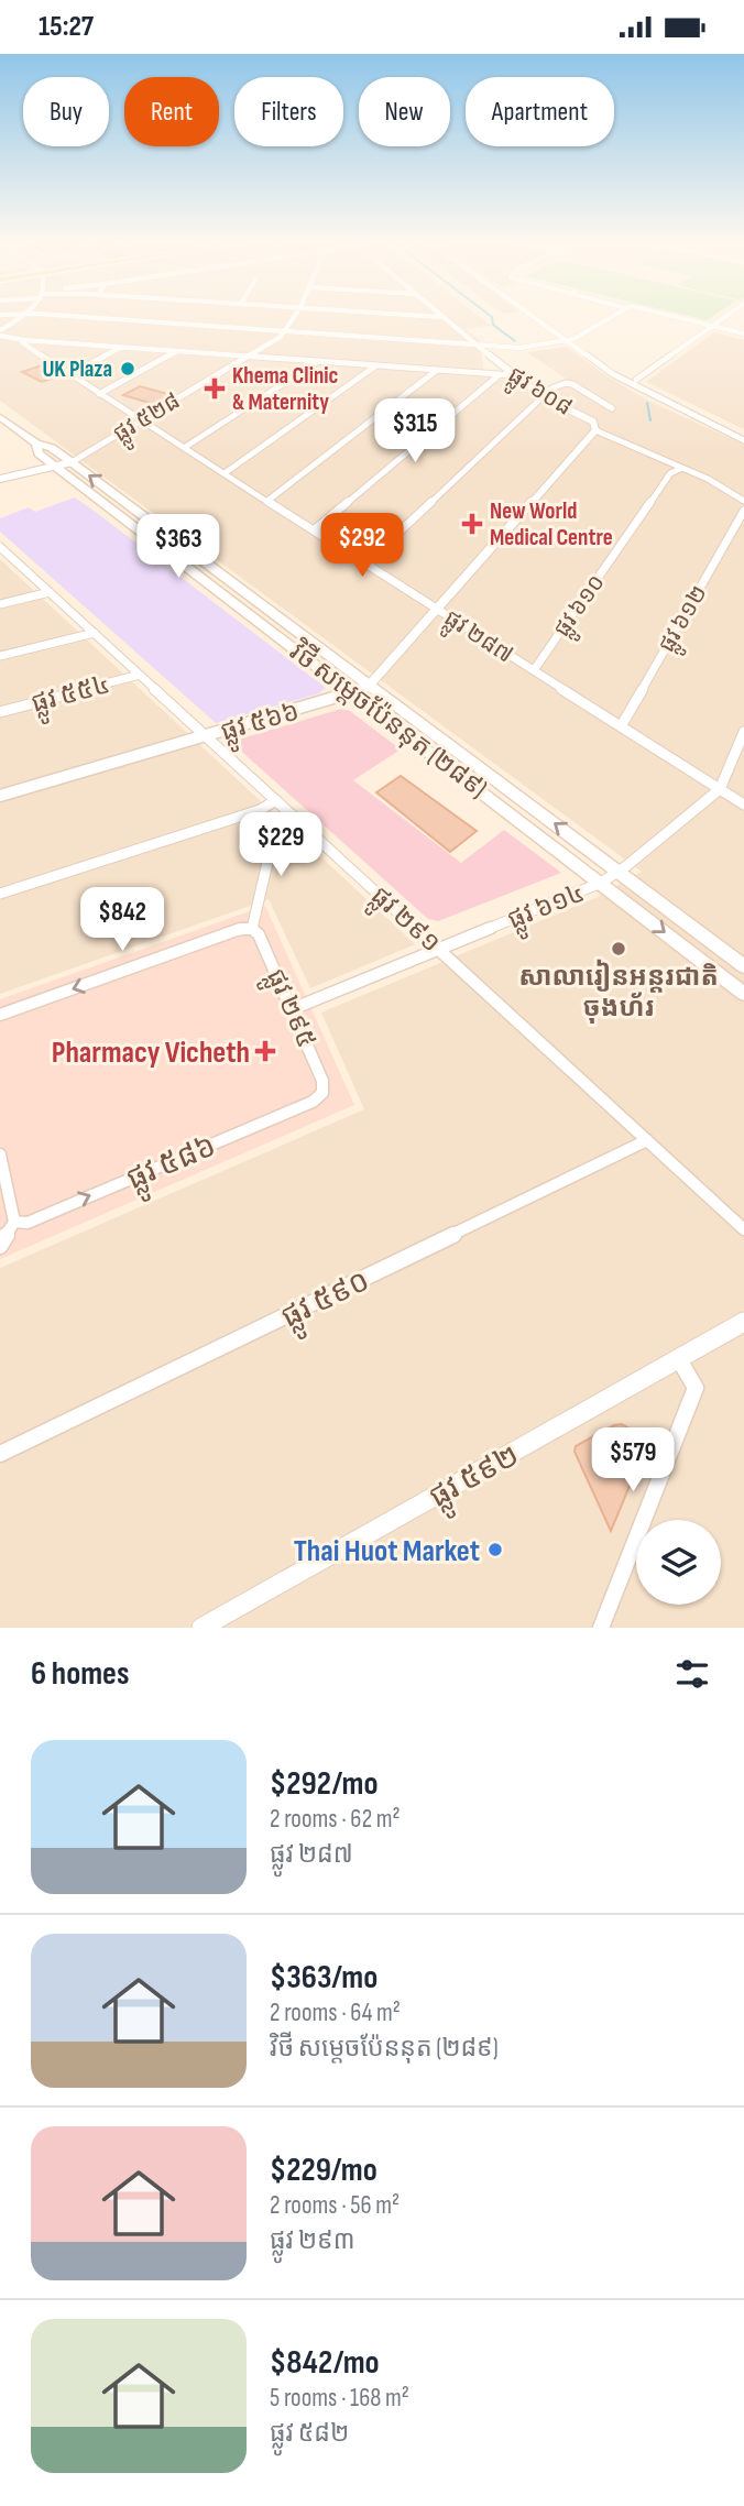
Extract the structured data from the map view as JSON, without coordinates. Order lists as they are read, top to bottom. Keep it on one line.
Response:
{"streets":{"main road":["វិថី សម្តេចប៉ែននុត (២៨៩)"],"street":["ផ្លូវ ៦០៨","ផ្លូវ ៥២៨","ផ្លូវ ៦១០","ផ្លូវ ៦១២","ផ្លូវ ២៨៧","ផ្លូវ ៥៥៤","ផ្លូវ ៥៦៦","ផ្លូវ ៦១៤","ផ្លូវ ២៩១","ផ្លូវ ២៩៥","ផ្លូវ ៥៨៦","ផ្លូវ ៥៩០","ផ្លូវ ៥៩២"]},"crossings":[["ផ្លូវ ៦០៨","ផ្លូវ ៦១០"],["ផ្លូវ ៦០៨","ផ្លូវ ៥៦៦"],["ផ្លូវ ៥២៨","ផ្លូវ ២៨៧"],["ផ្លូវ ៥២៨","វិថី សម្តេចប៉ែននុត (២៨៩)"],["ផ្លូវ ៦១០","ផ្លូវ ២៨៧"],["ផ្លូវ ៦១២","ផ្លូវ ២៨៧"],["ផ្លូវ ២៨៧","ផ្លូវ ៥៦៦"],["ផ្លូវ ២៨៧","ផ្លូវ ៦១៤"],["ផ្លូវ ៥៥៤","ផ្លូវ ២៩១"],["វិថី សម្តេចប៉ែននុត (២៨៩)","ផ្លូវ ៥៦៦"],["វិថី សម្តេចប៉ែននុត (២៨៩)","ផ្លូវ ៦១៤"],["ផ្លូវ ៥៦៦","ផ្លូវ ២៩១"],["ផ្លូវ ៦១៤","ផ្លូវ ២៩១"],["ផ្លូវ ៦១៤","ផ្លូវ ២៩៥"],["ផ្លូវ ២៩១","ផ្លូវ ៥៩០"],["ផ្លូវ ២៩៥","ផ្លូវ ៥៨៦"]],"one_way":["ផ្លូវ ៥៨៦"],"places":{"other":["UK Plaza","សាលារៀនអន្តរជាតិ ចុងហ័រ","Thai Huot Market"],"health":["Khema Clinic & Maternity","New World Medical Centre","Pharmacy Vicheth"]},"page":{"status":"15:27","chip":["Buy","Rent","Filters","New","Apartment"],"price":["$315","$292","$363","$229","$842","$579"],"heading":"6 homes","list":[{"name":"$292/mo","note":"2 rooms · 62 m² · ផ្លូវ ២៨៧"},{"name":"$363/mo","note":"2 rooms · 64 m² · វិថី សម្តេចប៉ែននុត (២៨៩)"},{"name":"$229/mo","note":"2 rooms · 56 m² · ផ្លូវ ២៩៣"},{"name":"$842/mo","note":"5 rooms · 168 m² · ផ្លូវ ៥៨២"}]}}
